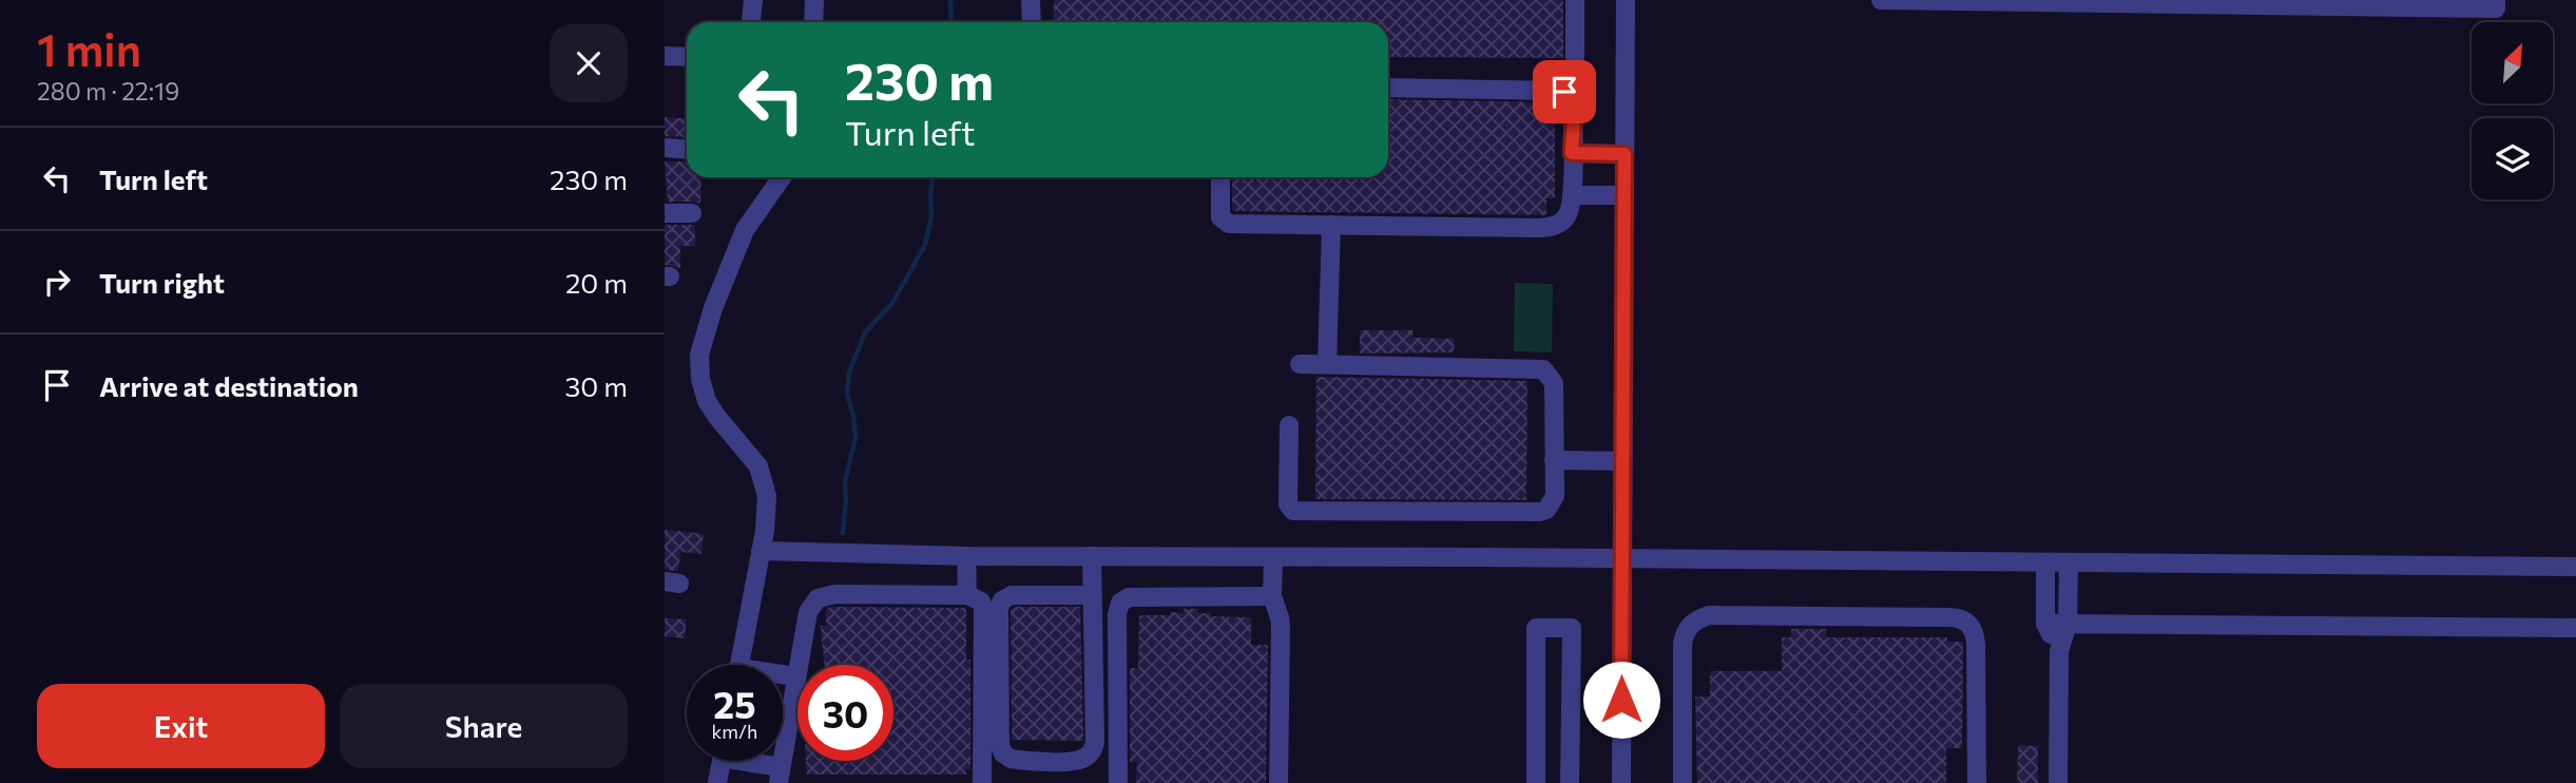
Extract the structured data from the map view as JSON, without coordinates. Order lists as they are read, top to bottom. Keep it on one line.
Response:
{"north":"top right","page":{"heading":["1 min","280 m · 22:19"],"turn":["230 m","Turn left"],"list":[{"name":"Turn left","value":"230 m"},{"name":"Turn right","value":"20 m"},{"name":"Arrive at destination","value":"30 m"}],"speed":"25 km/h","limit":"30","buttons":["Exit","Share"]}}
